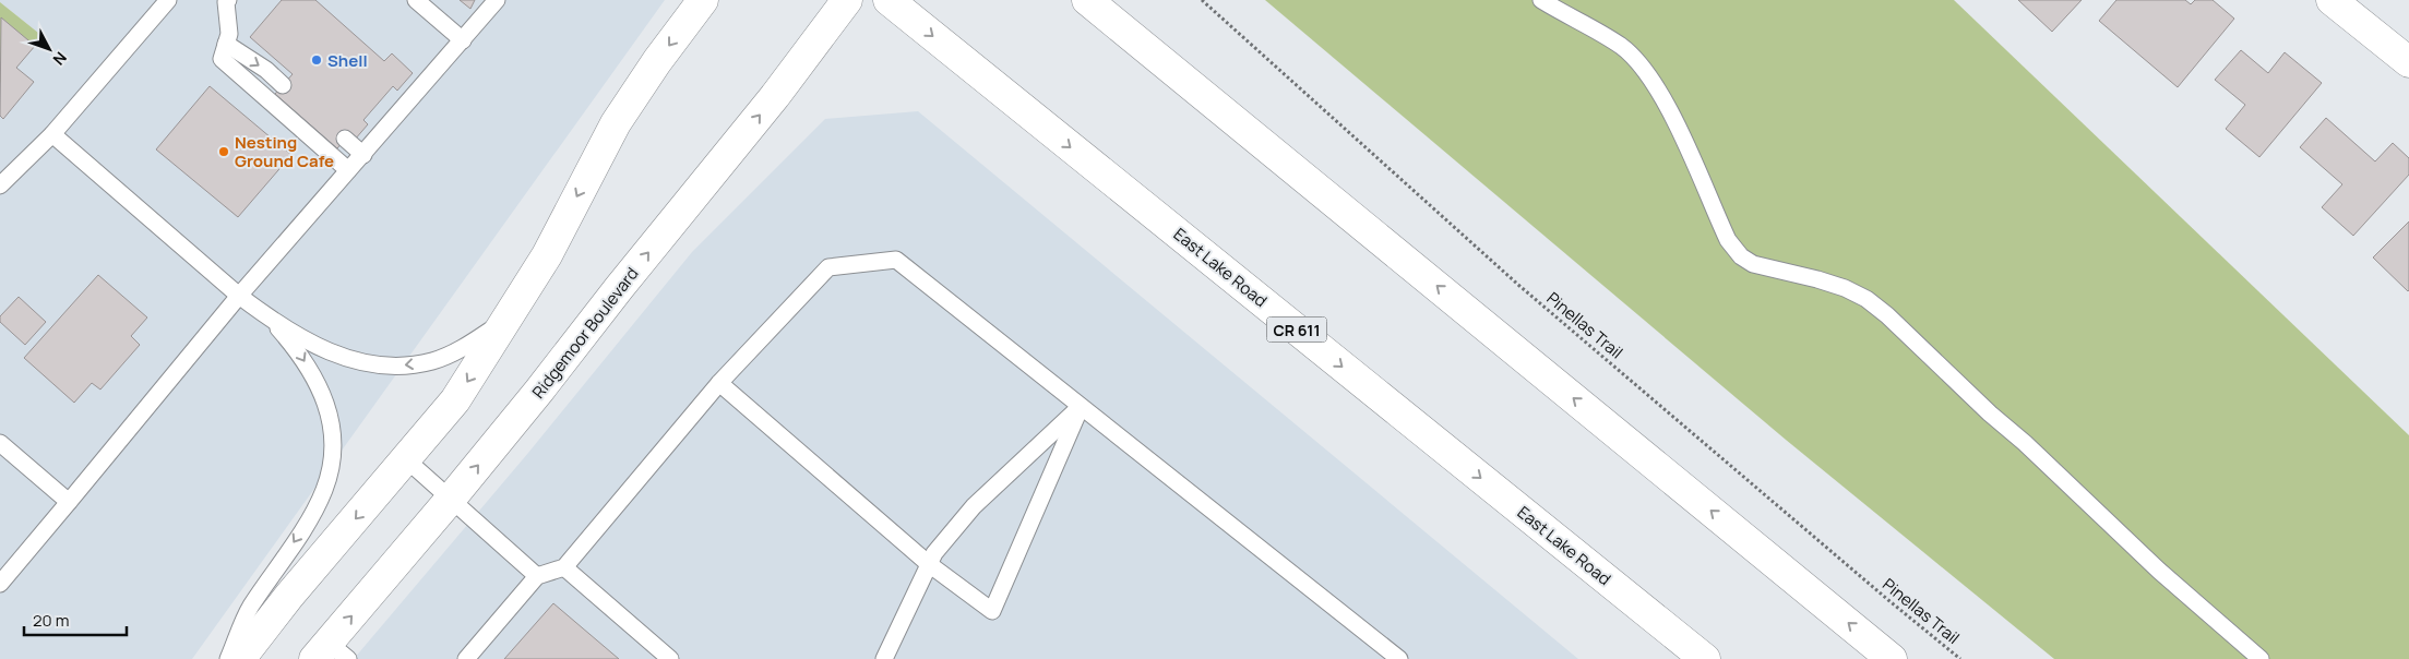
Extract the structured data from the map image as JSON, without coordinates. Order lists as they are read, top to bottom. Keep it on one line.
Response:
{"streets":{"main road":["East Lake Road","CR 611","Ridgemoor Boulevard"],"path":["Pinellas Trail"]},"places":["Shell","Nesting Ground Cafe"],"scale_bar":"20 m","north":"bottom right"}
